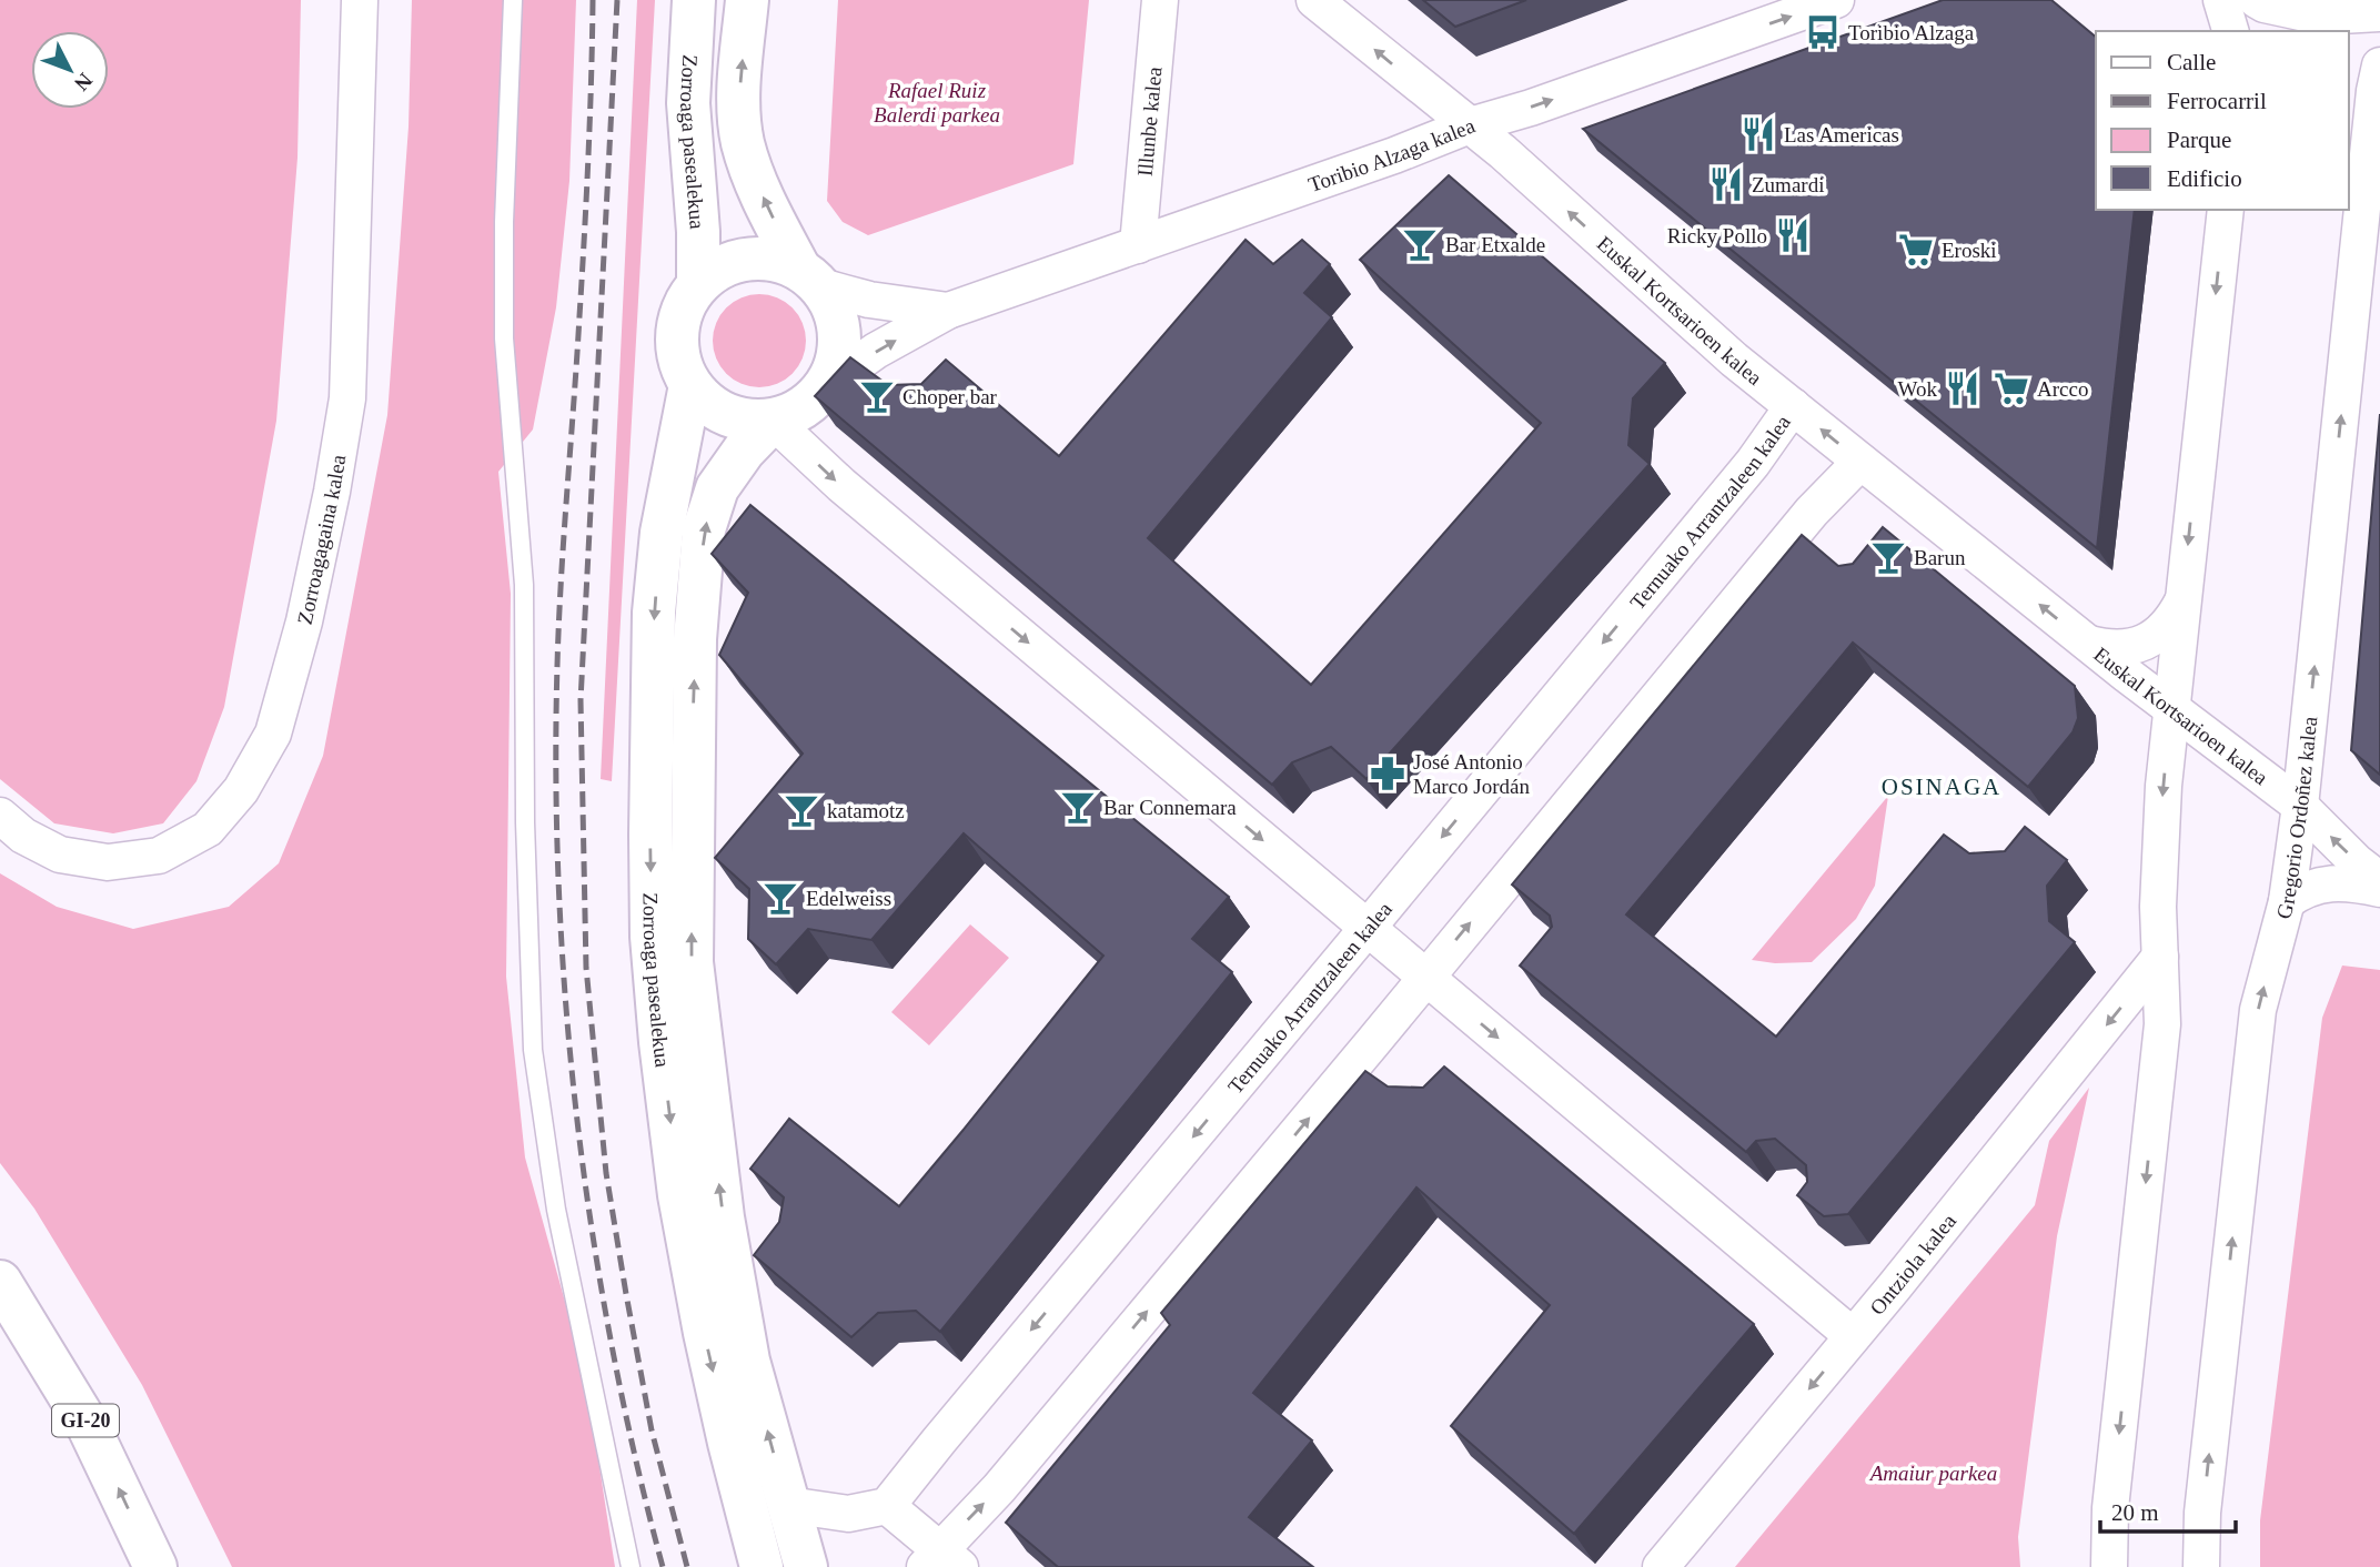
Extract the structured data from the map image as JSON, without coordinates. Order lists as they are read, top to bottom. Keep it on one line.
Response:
{"streets":{"main road":["Zorroaga pasealekua","GI-20"],"street":["Illunbe kalea","Toribio Alzaga kalea","Euskal Kortsarioen kalea","Ternuako Arrantzaleen kalea","Zorroagagaina kalea","Gregorio Ordoñez kalea","Ontziola kalea"]},"crossings":[["Illunbe kalea","Toribio Alzaga kalea"],["Zorroaga pasealekua","Toribio Alzaga kalea"],["Toribio Alzaga kalea","Euskal Kortsarioen kalea"],["Euskal Kortsarioen kalea","Ternuako Arrantzaleen kalea"],["Euskal Kortsarioen kalea","Gregorio Ordoñez kalea"]],"one_way":["Toribio Alzaga kalea","Euskal Kortsarioen kalea","Ontziola kalea"],"districts":["OSINAGA"],"parks":["Rafael Ruiz Balerdi parkea","Amaiur parkea"],"places":{"bus stop":["Toribio Alzaga"],"restaurant":["Las Americas","Zumardi","Ricky Pollo","Wok"],"bar":["Bar Etxalde","Choper bar","Barun","Bar Connemara","katamotz","Edelweiss"],"supermarket":["Eroski","Arcco"],"pharmacy":["José Antonio Marco Jordán"]},"legend":["Calle","Ferrocarril","Parque","Edificio"],"scale_bar":"20 m","north":"bottom right"}
